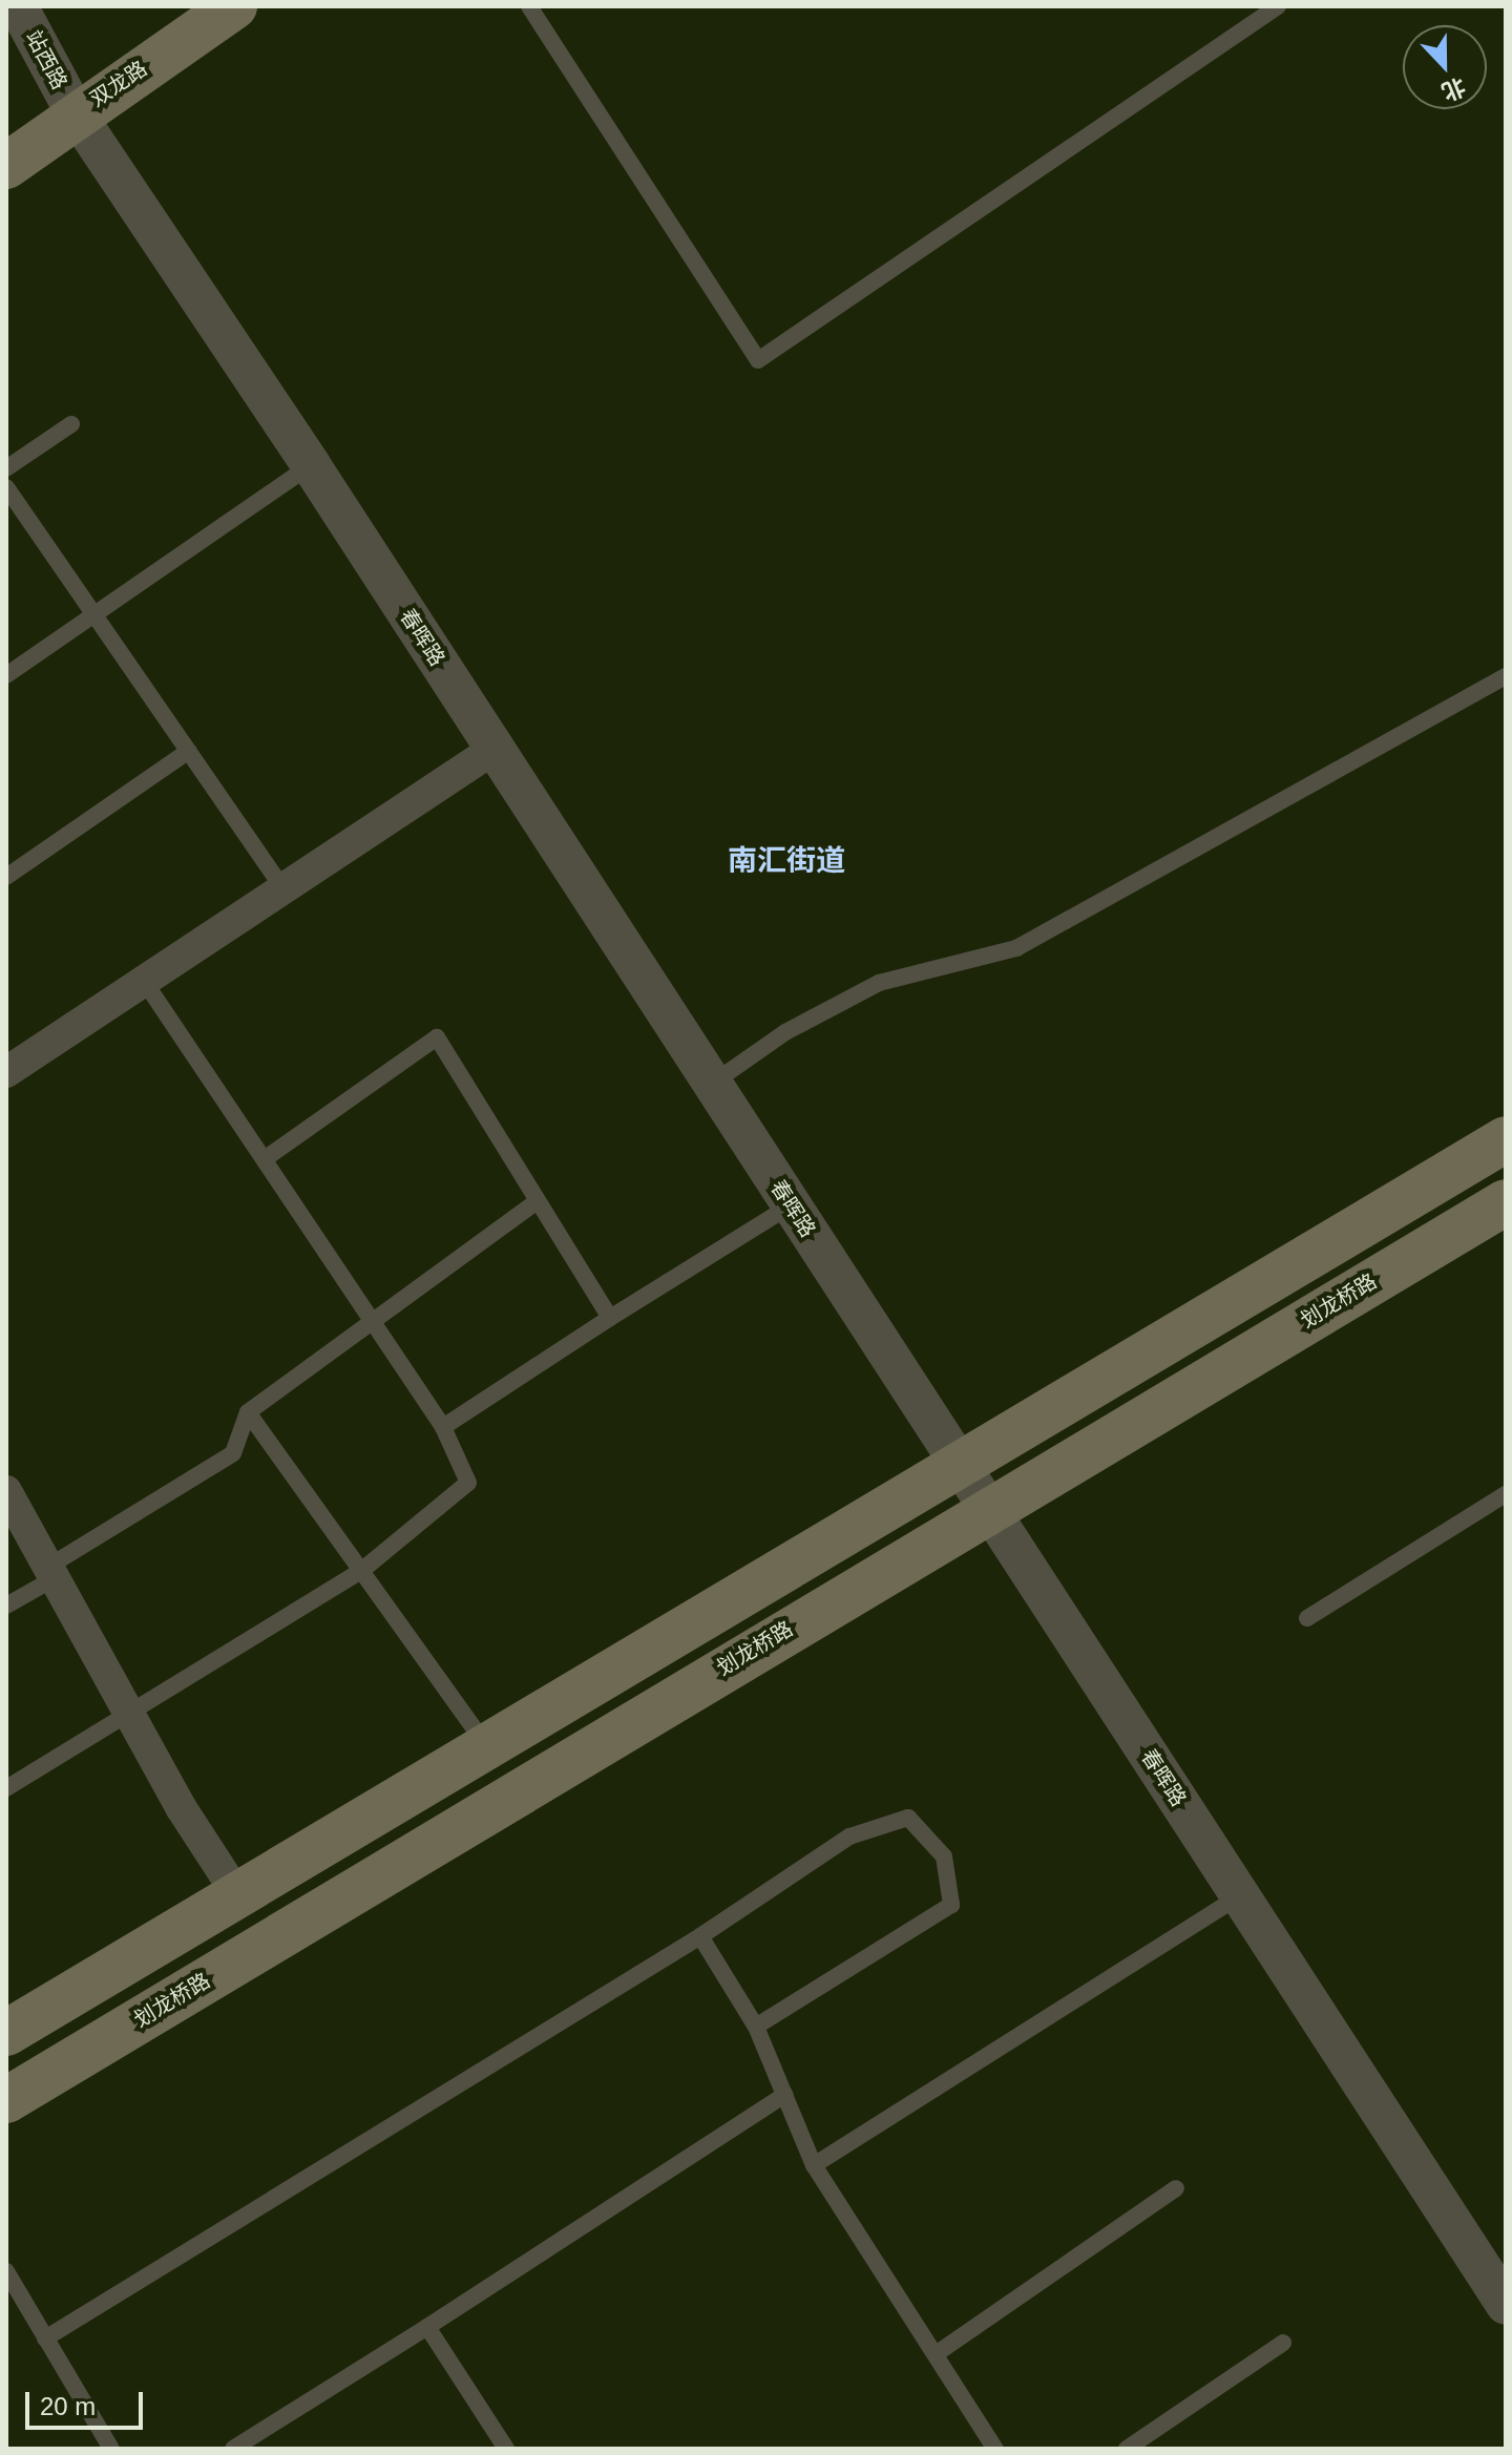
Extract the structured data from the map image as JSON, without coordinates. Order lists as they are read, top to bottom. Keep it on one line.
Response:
{"streets":{"main road":["双龙路","划龙桥路"],"street":["站西路","春晖路"]},"crossings":[["站西路","双龙路"],["站西路","春晖路"],["双龙路","春晖路"],["春晖路","划龙桥路"]],"districts":["南汇街道"],"scale_bar":"20 m","north":"bottom"}
